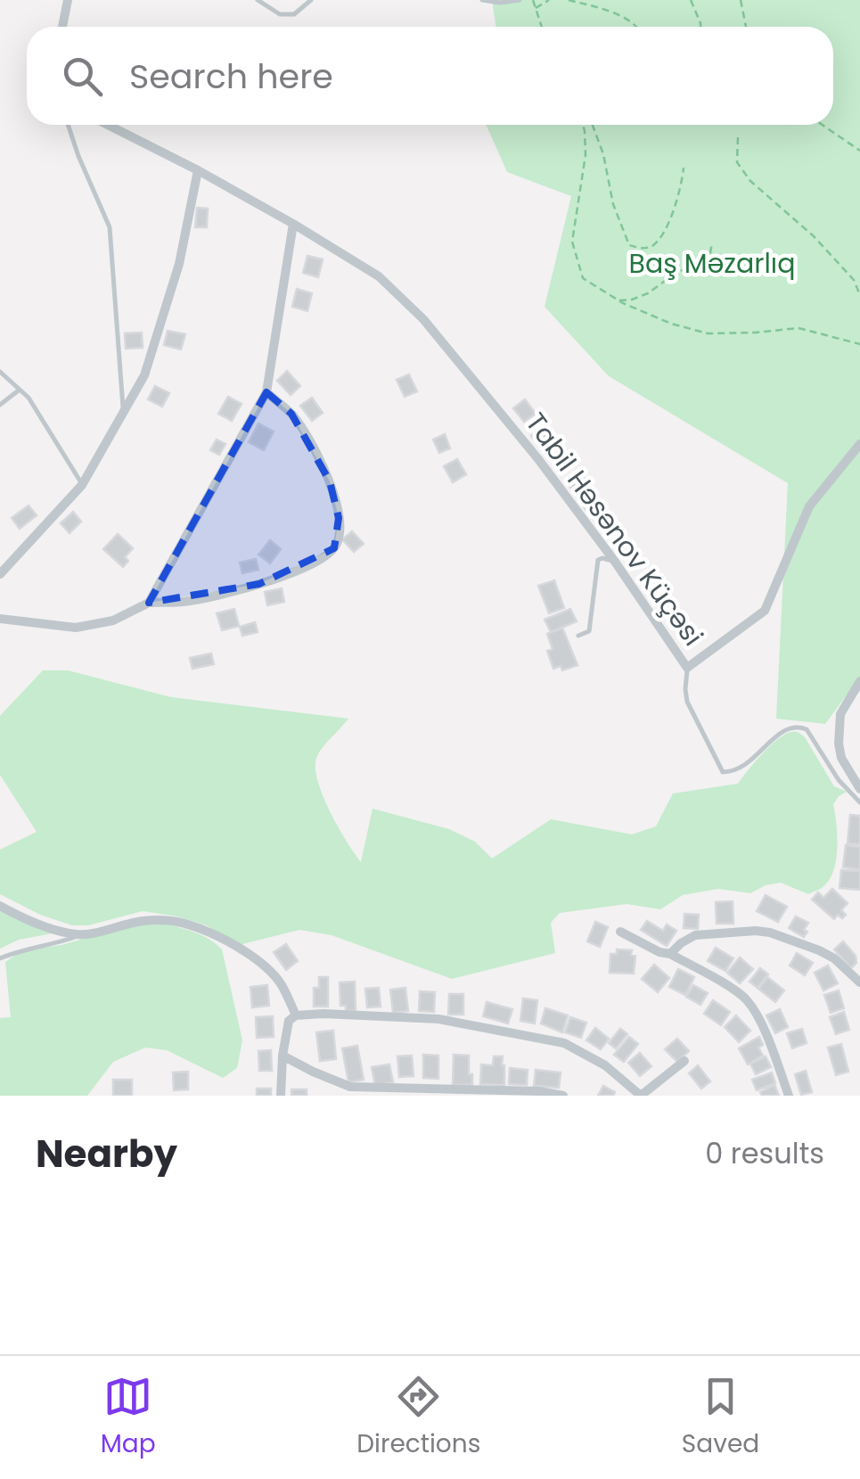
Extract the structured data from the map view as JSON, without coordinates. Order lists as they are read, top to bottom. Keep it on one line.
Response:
{"streets":{"street":["Tabil Həsənov Küçəsi"]},"parks":["Baş Məzarlıq"],"page":{"search":"Search here","heading":["Nearby","0 results"],"nav":["Map","Directions","Saved"]}}
